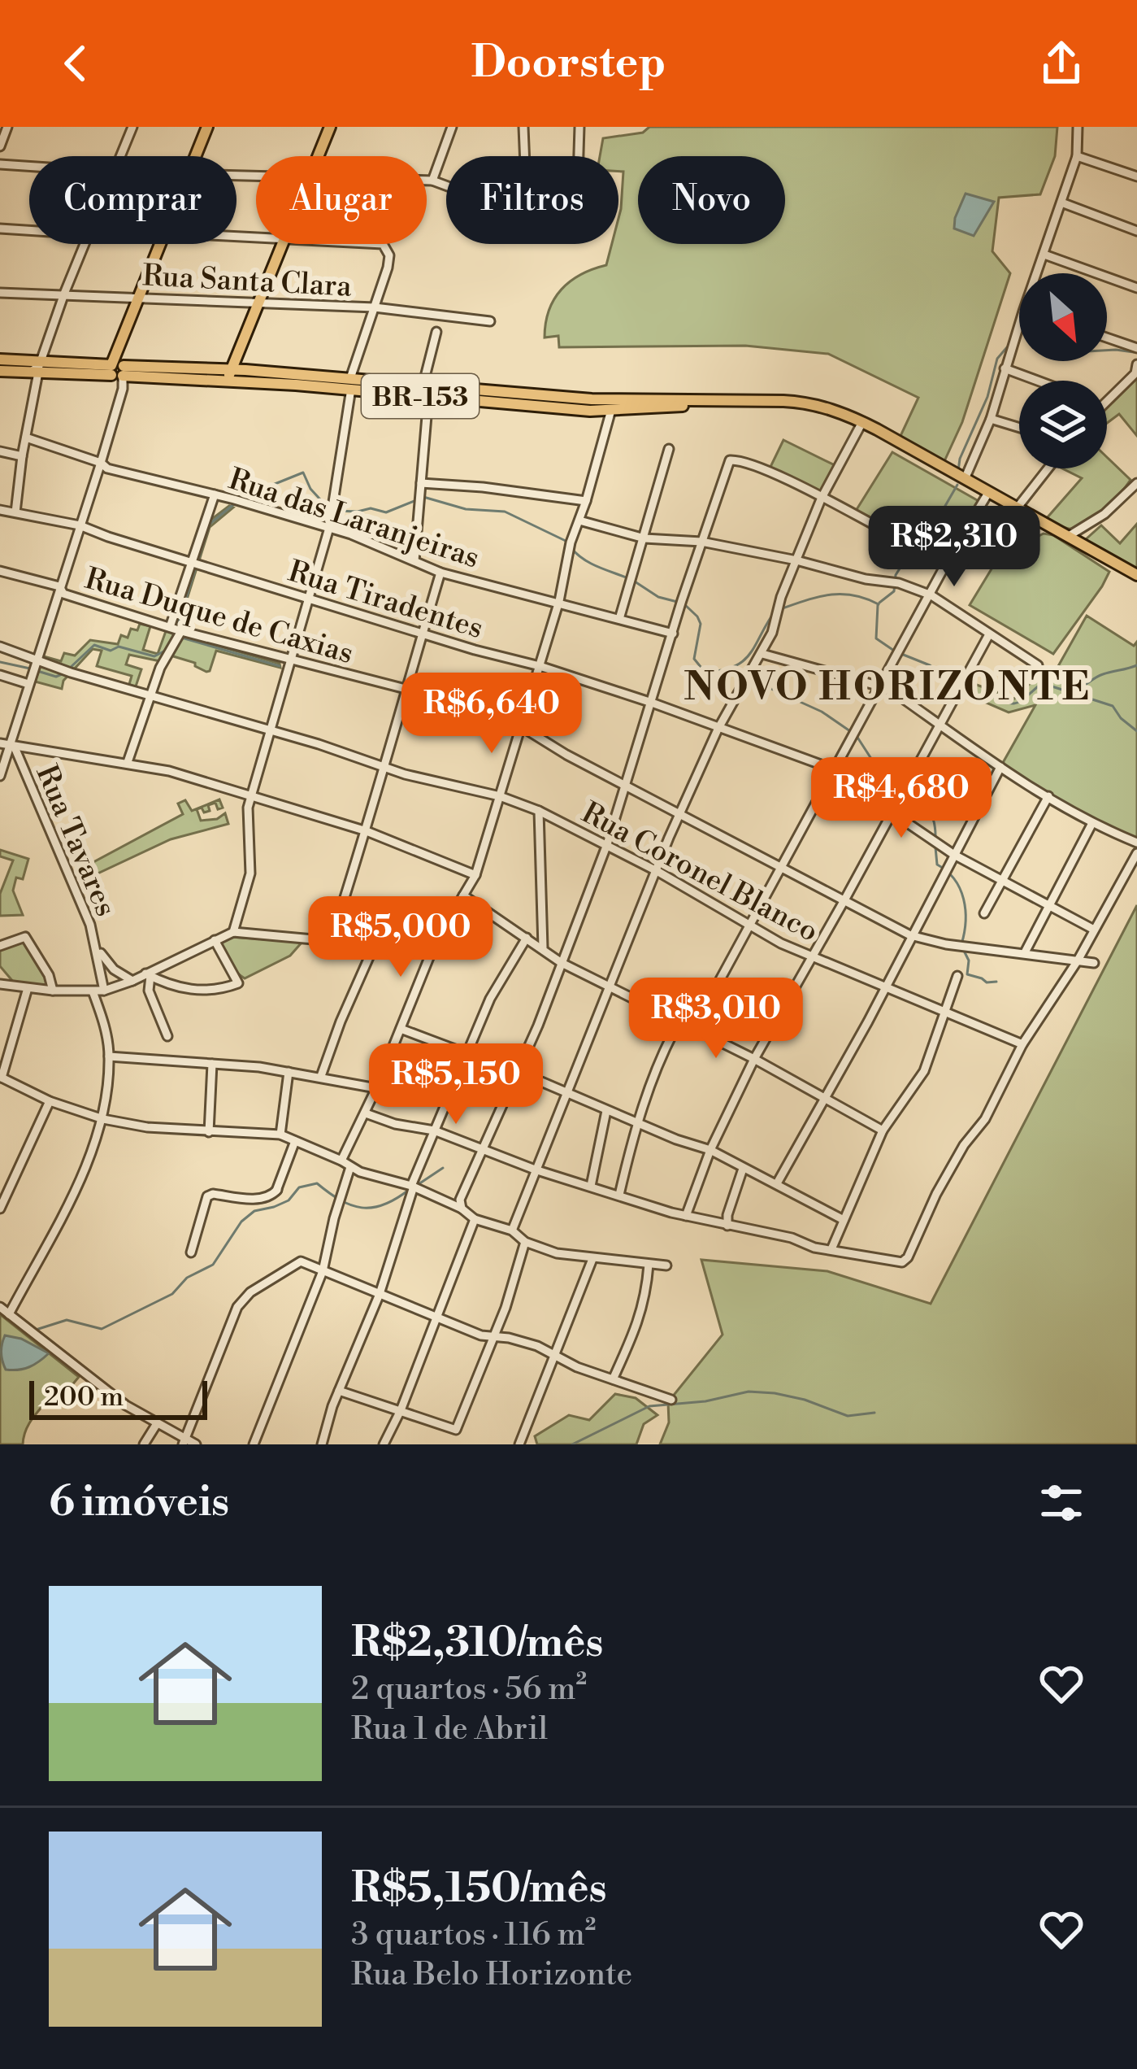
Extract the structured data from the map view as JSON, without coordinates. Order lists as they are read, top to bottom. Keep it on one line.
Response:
{"streets":{"main road":["BR-153"],"street":["Rua Santa Clara","Rua das Laranjeiras","Rua Tiradentes","Rua Duque de Caxias","Rua Tavares","Rua Coronel Blanco"]},"districts":["NOVO HORIZONTE"],"scale_bar":"200 m","north":"bottom right","page":{"header":"Doorstep","chip":["Comprar","Alugar","Filtros","Novo"],"price":["R$2,310","R$6,640","R$4,680","R$5,000","R$3,010","R$5,150"],"scale":"200 m","heading":"6 imóveis","list":[{"name":"R$2,310/mês","note":"2 quartos · 56 m² · Rua 1 de Abril"},{"name":"R$5,150/mês","note":"3 quartos · 116 m² · Rua Belo Horizonte"}]}}
